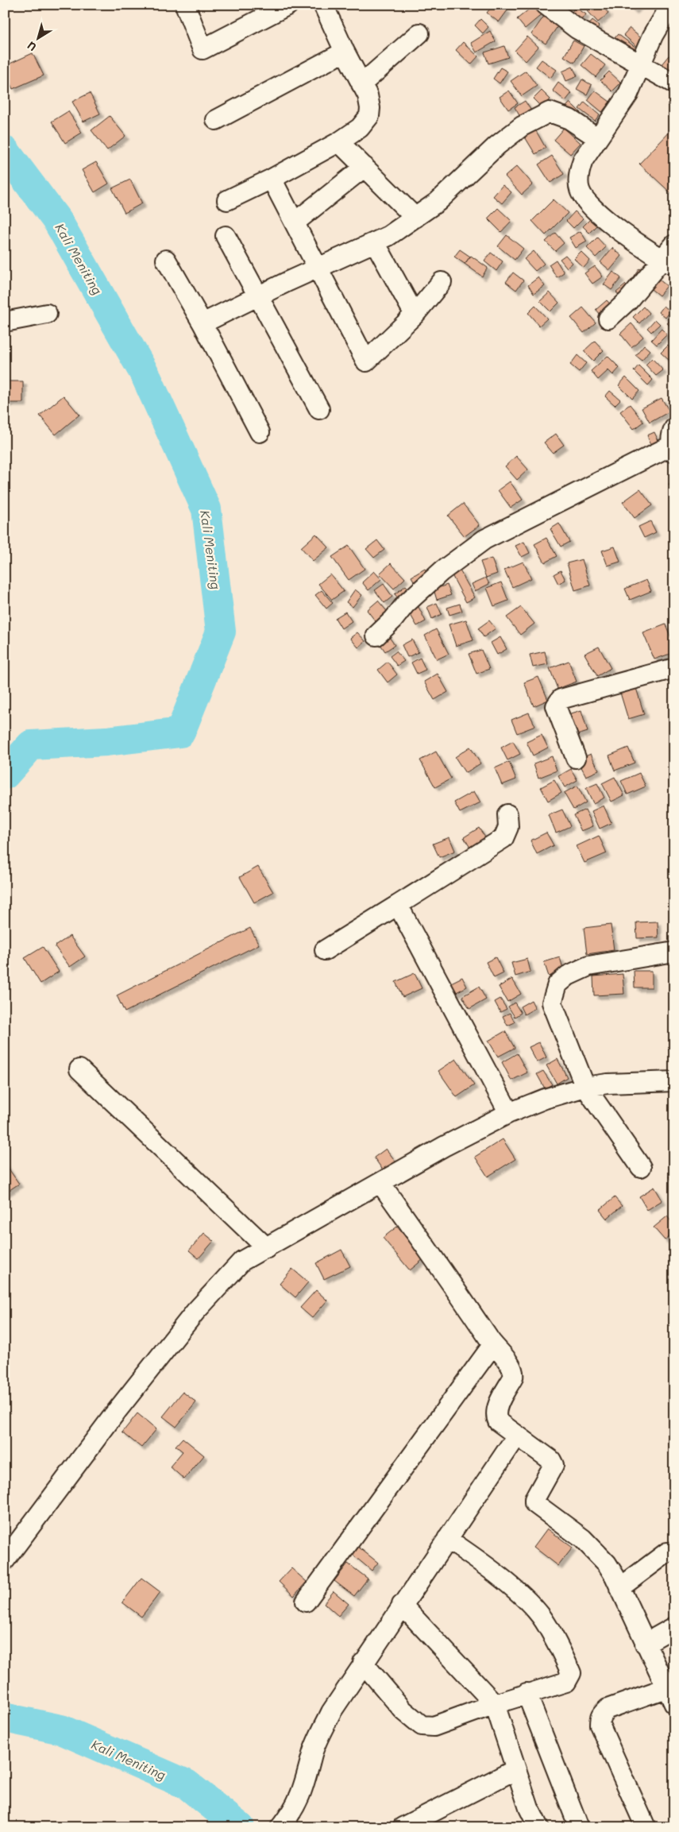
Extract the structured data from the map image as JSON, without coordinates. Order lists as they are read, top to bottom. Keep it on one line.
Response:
{"water":["Kali Meniting"],"north":"bottom left"}
